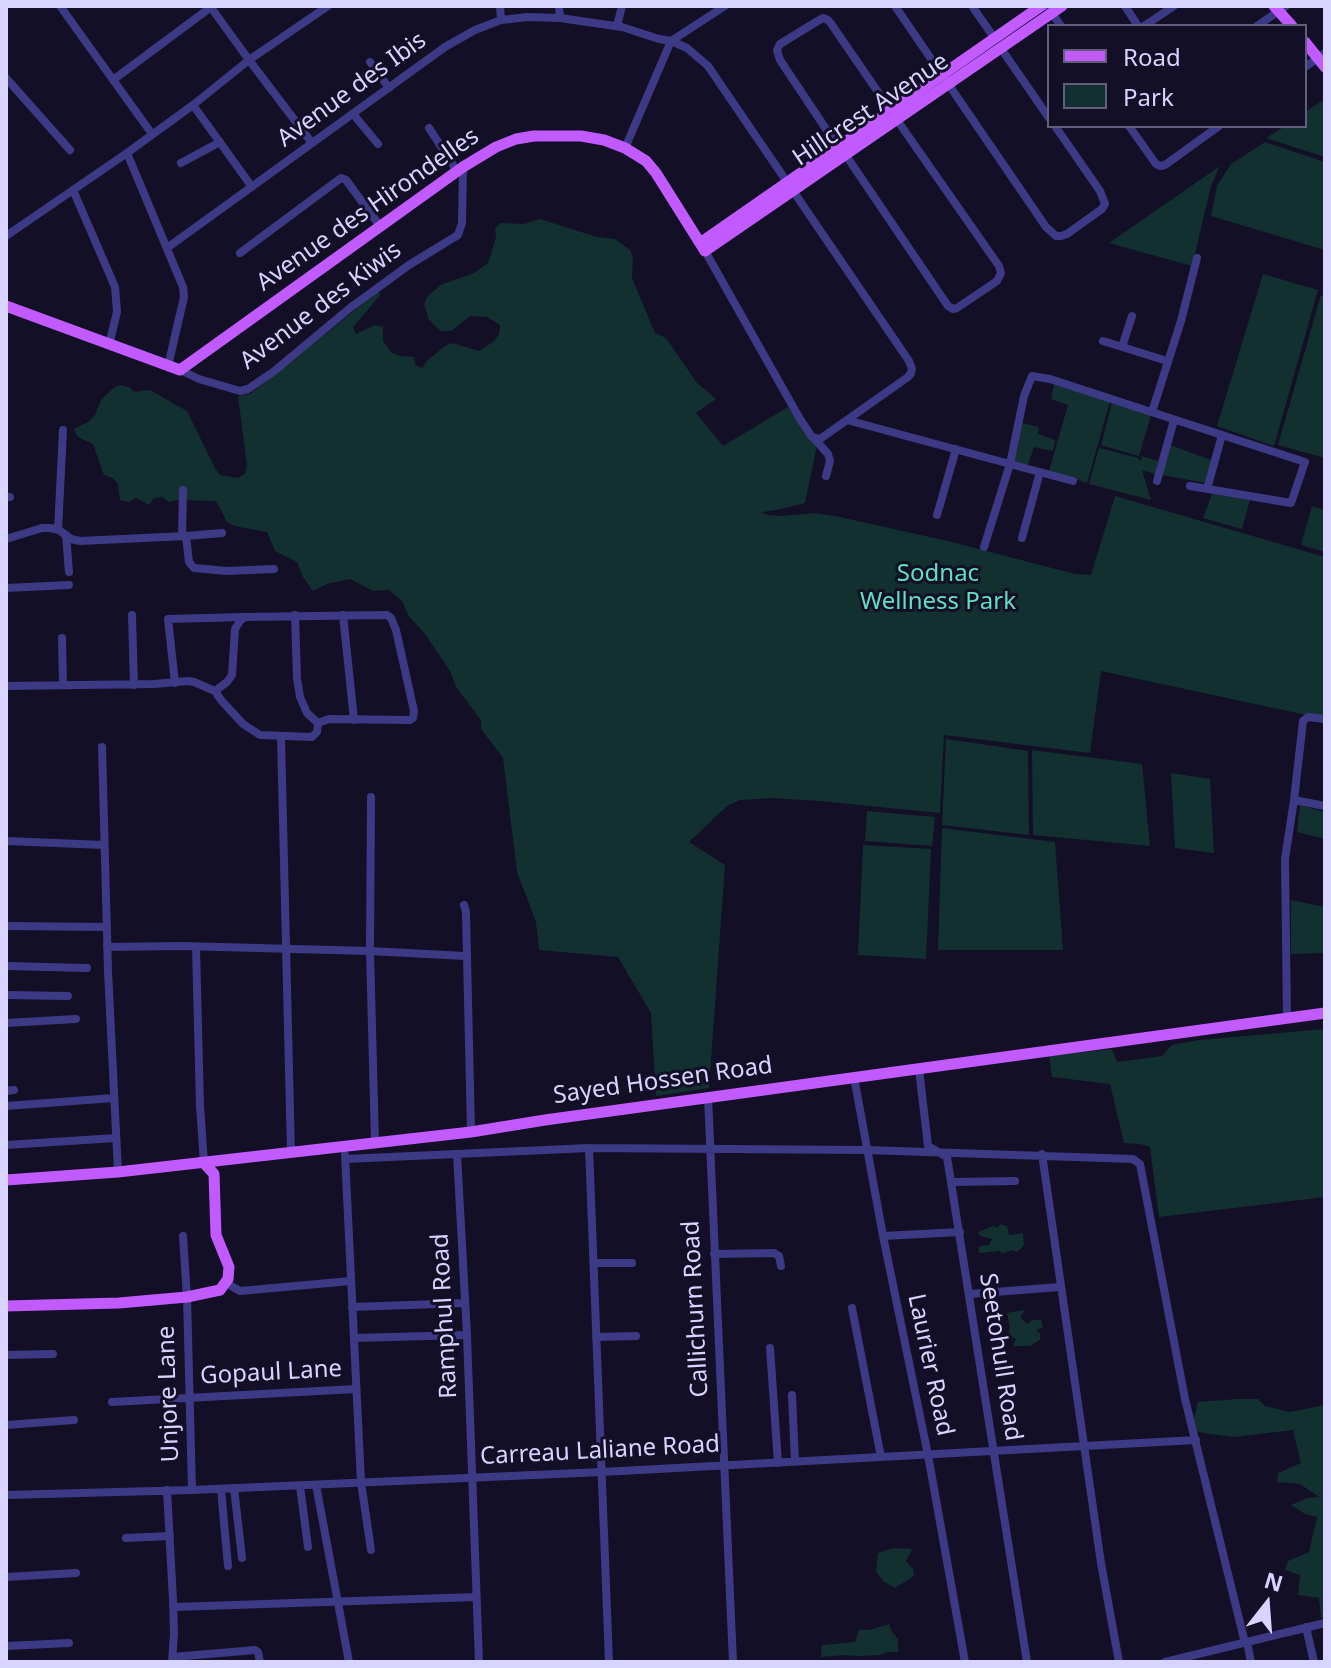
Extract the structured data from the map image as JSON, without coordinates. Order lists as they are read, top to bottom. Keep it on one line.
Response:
{"streets":{"main road":["Hillcrest Avenue","Avenue des Hirondelles","Avenue des Kiwis","Sayed Hossen Road"],"street":["Avenue des Ibis","Callichurn Road","Ramphul Road","Seetohull Road","Laurier Road","Gopaul Lane","Unjore Lane","Carreau Laliane Road"]},"crossings":[["Avenue des Ibis","Hillcrest Avenue"],["Hillcrest Avenue","Avenue des Hirondelles"],["Avenue des Hirondelles","Avenue des Kiwis"],["Sayed Hossen Road","Callichurn Road"],["Sayed Hossen Road","Seetohull Road"],["Sayed Hossen Road","Laurier Road"],["Callichurn Road","Carreau Laliane Road"],["Ramphul Road","Carreau Laliane Road"],["Seetohull Road","Carreau Laliane Road"],["Laurier Road","Carreau Laliane Road"],["Gopaul Lane","Unjore Lane"],["Unjore Lane","Carreau Laliane Road"]],"parks":["Sodnac Wellness Park"],"legend":["Road","Park"],"north":"top"}
